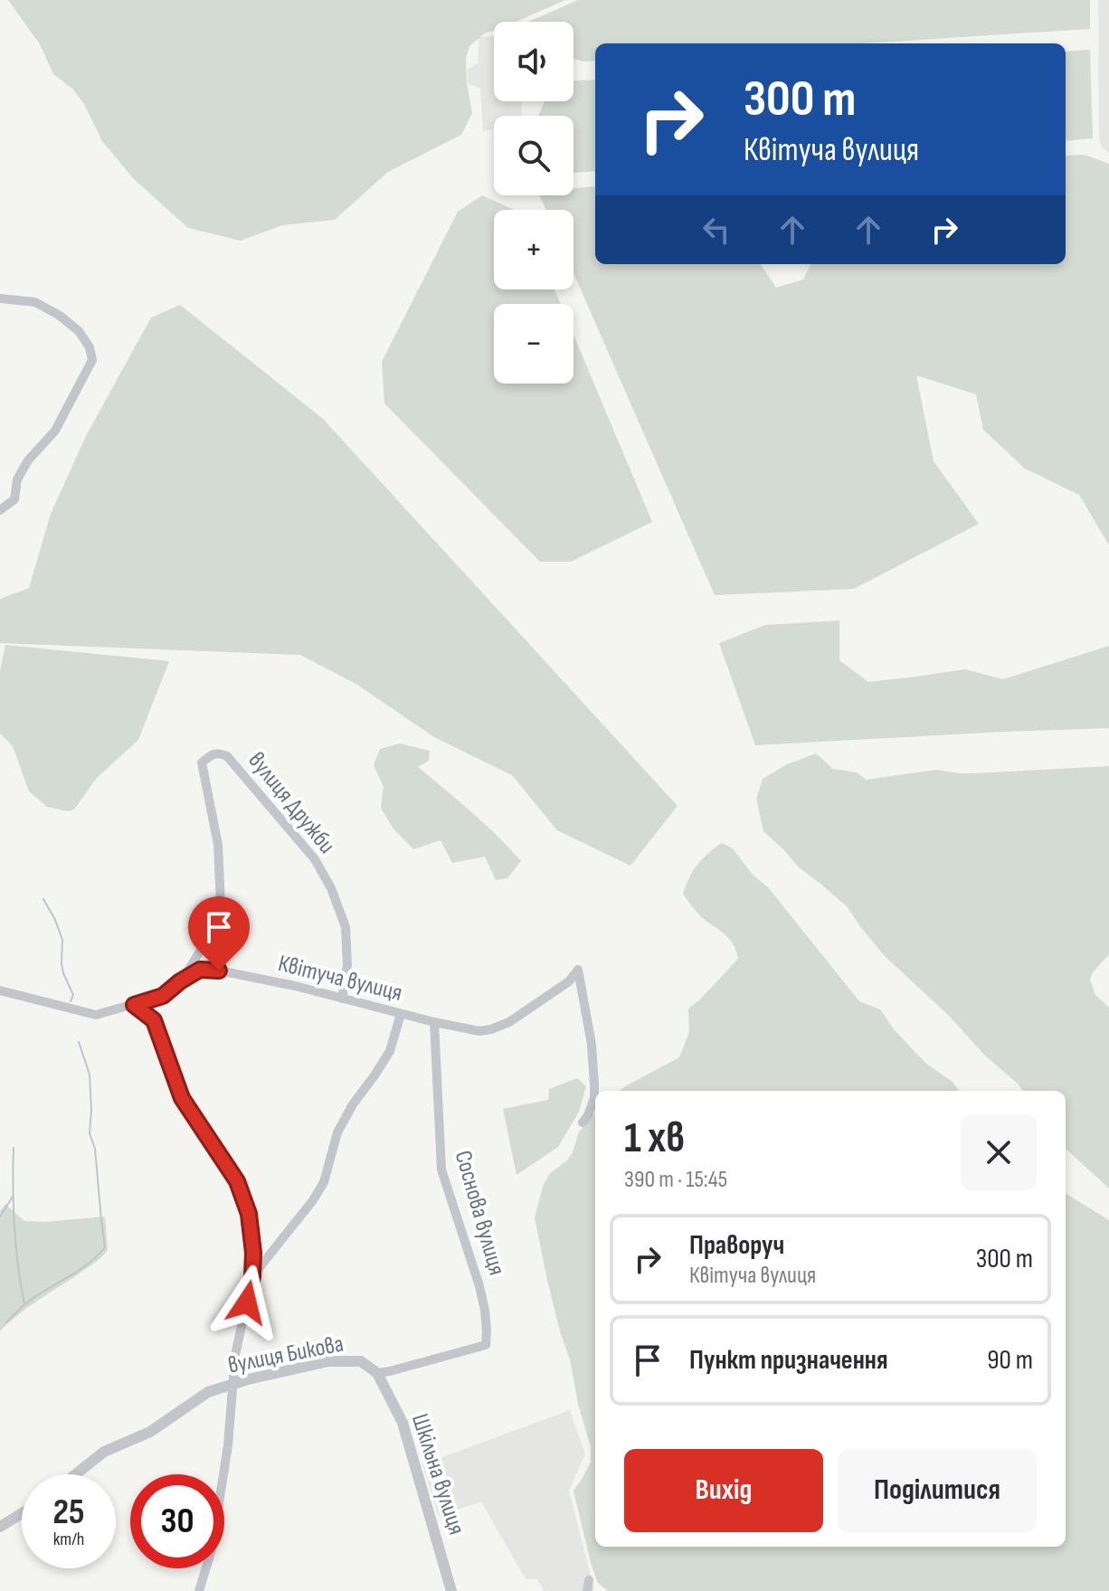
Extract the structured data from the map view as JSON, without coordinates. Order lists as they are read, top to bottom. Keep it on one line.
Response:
{"streets":{"street":["вулиця Дружби","Квітуча вулиця","Соснова вулиця","вулиця Бикова","Шкільна вулиця"]},"crossings":[["вулиця Дружби","Квітуча вулиця"],["Квітуча вулиця","Соснова вулиця"],["Соснова вулиця","вулиця Бикова"],["вулиця Бикова","Шкільна вулиця"]],"page":{"map_buttons":["+","−"],"turn":["300 m","Квітуча вулиця"],"heading":["1 хв","390 m · 15:45"],"list":[{"name":"Праворуч","note":"Квітуча вулиця","value":"300 m"},{"name":"Пункт призначення","value":"90 m"}],"buttons":["Вихід","Поділитися"],"speed":"25 km/h","limit":"30"}}
